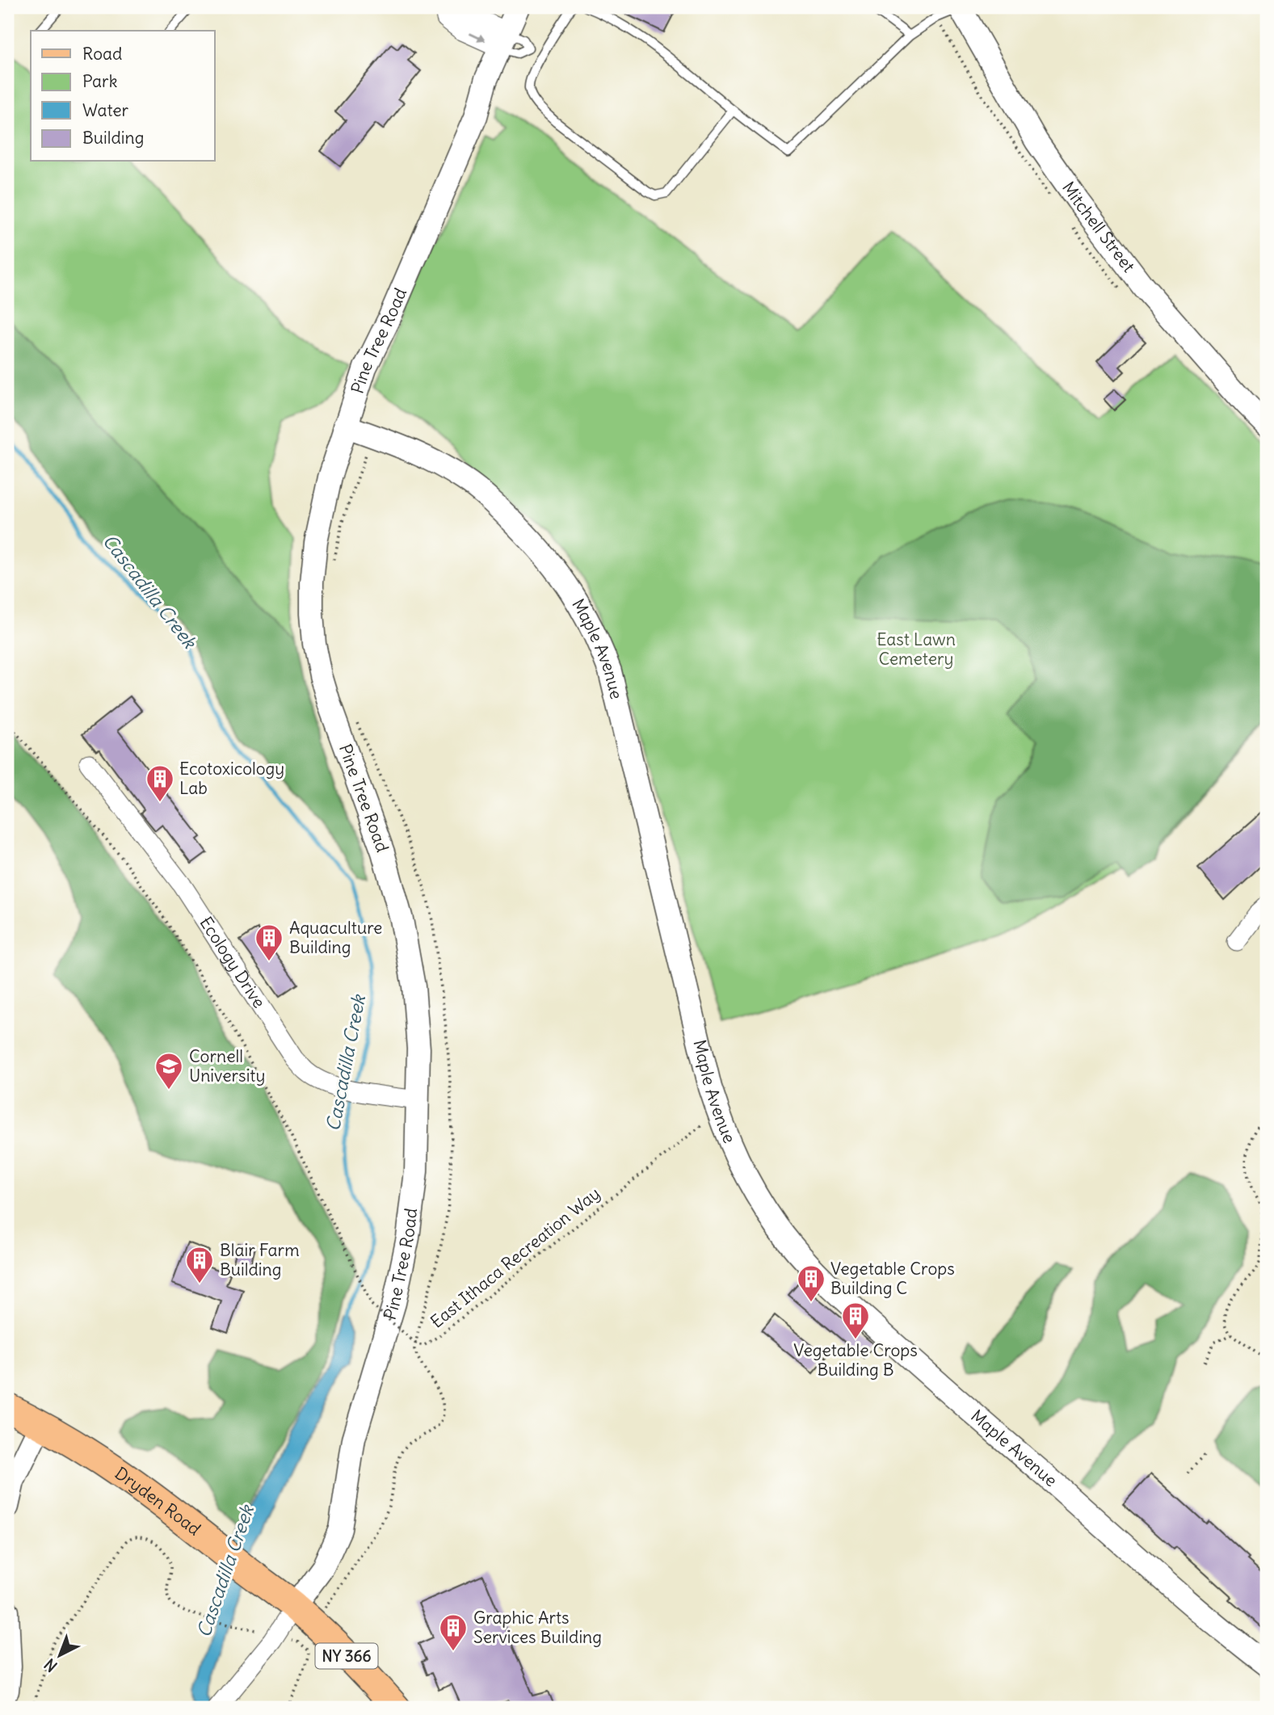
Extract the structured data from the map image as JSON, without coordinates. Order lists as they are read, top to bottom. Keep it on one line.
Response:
{"streets":{"main road":["Dryden Road","NY 366"],"street":["Mitchell Street","Pine Tree Road","Maple Avenue","Ecology Drive"],"path":["East Ithaca Recreation Way"]},"crossings":[["Pine Tree Road","Maple Avenue"],["Pine Tree Road","Ecology Drive"],["Pine Tree Road","Dryden Road"]],"water":["Cascadilla Creek"],"parks":["East Lawn Cemetery"],"places":{"building":["Ecotoxicology Lab","Aquaculture Building","Blair Farm Building","Vegetable Crops Building C","Vegetable Crops Building B","Graphic Arts Services Building"],"school or university":["Cornell University"]},"legend":["Road","Park","Water","Building"],"north":"bottom left"}
